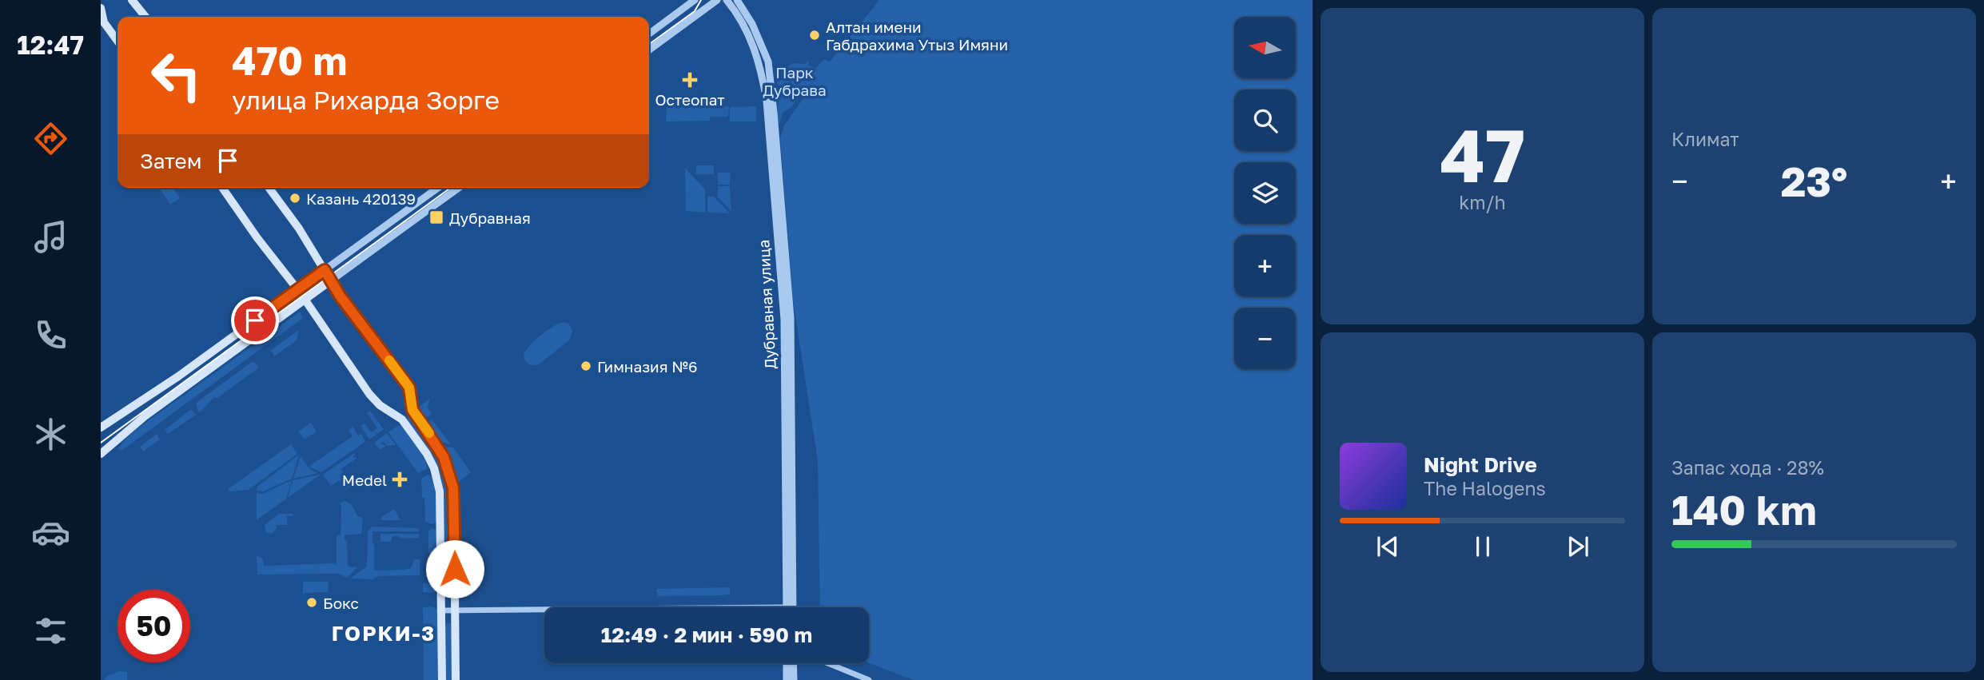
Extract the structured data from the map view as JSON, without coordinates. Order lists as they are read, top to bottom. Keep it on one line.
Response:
{"streets":{"street":["Дубравная улица"]},"districts":["ГОРКИ-3"],"parks":["Парк Дубрава"],"places":{"other":["Алтан имени Габдрахима Утыз Имяни","Казань 420139","Гимназия №6","Бокс"],"health":["Остеопат","Medel"],"transit":["Дубравная"]},"north":"left","page":{"tabs":"12:47","tile":[["47","km/h"],"Климат",["Запас хода · 28%","140 km"]],"map_buttons":["+","−"],"turn":["470 m","улица Рихарда Зорге"],"then":"Затем","heat":["−","23°","+"],"song":["Night Drive","The Halogens"],"limit":"50","trip":"12:49 · 2 мин · 590 m"}}
